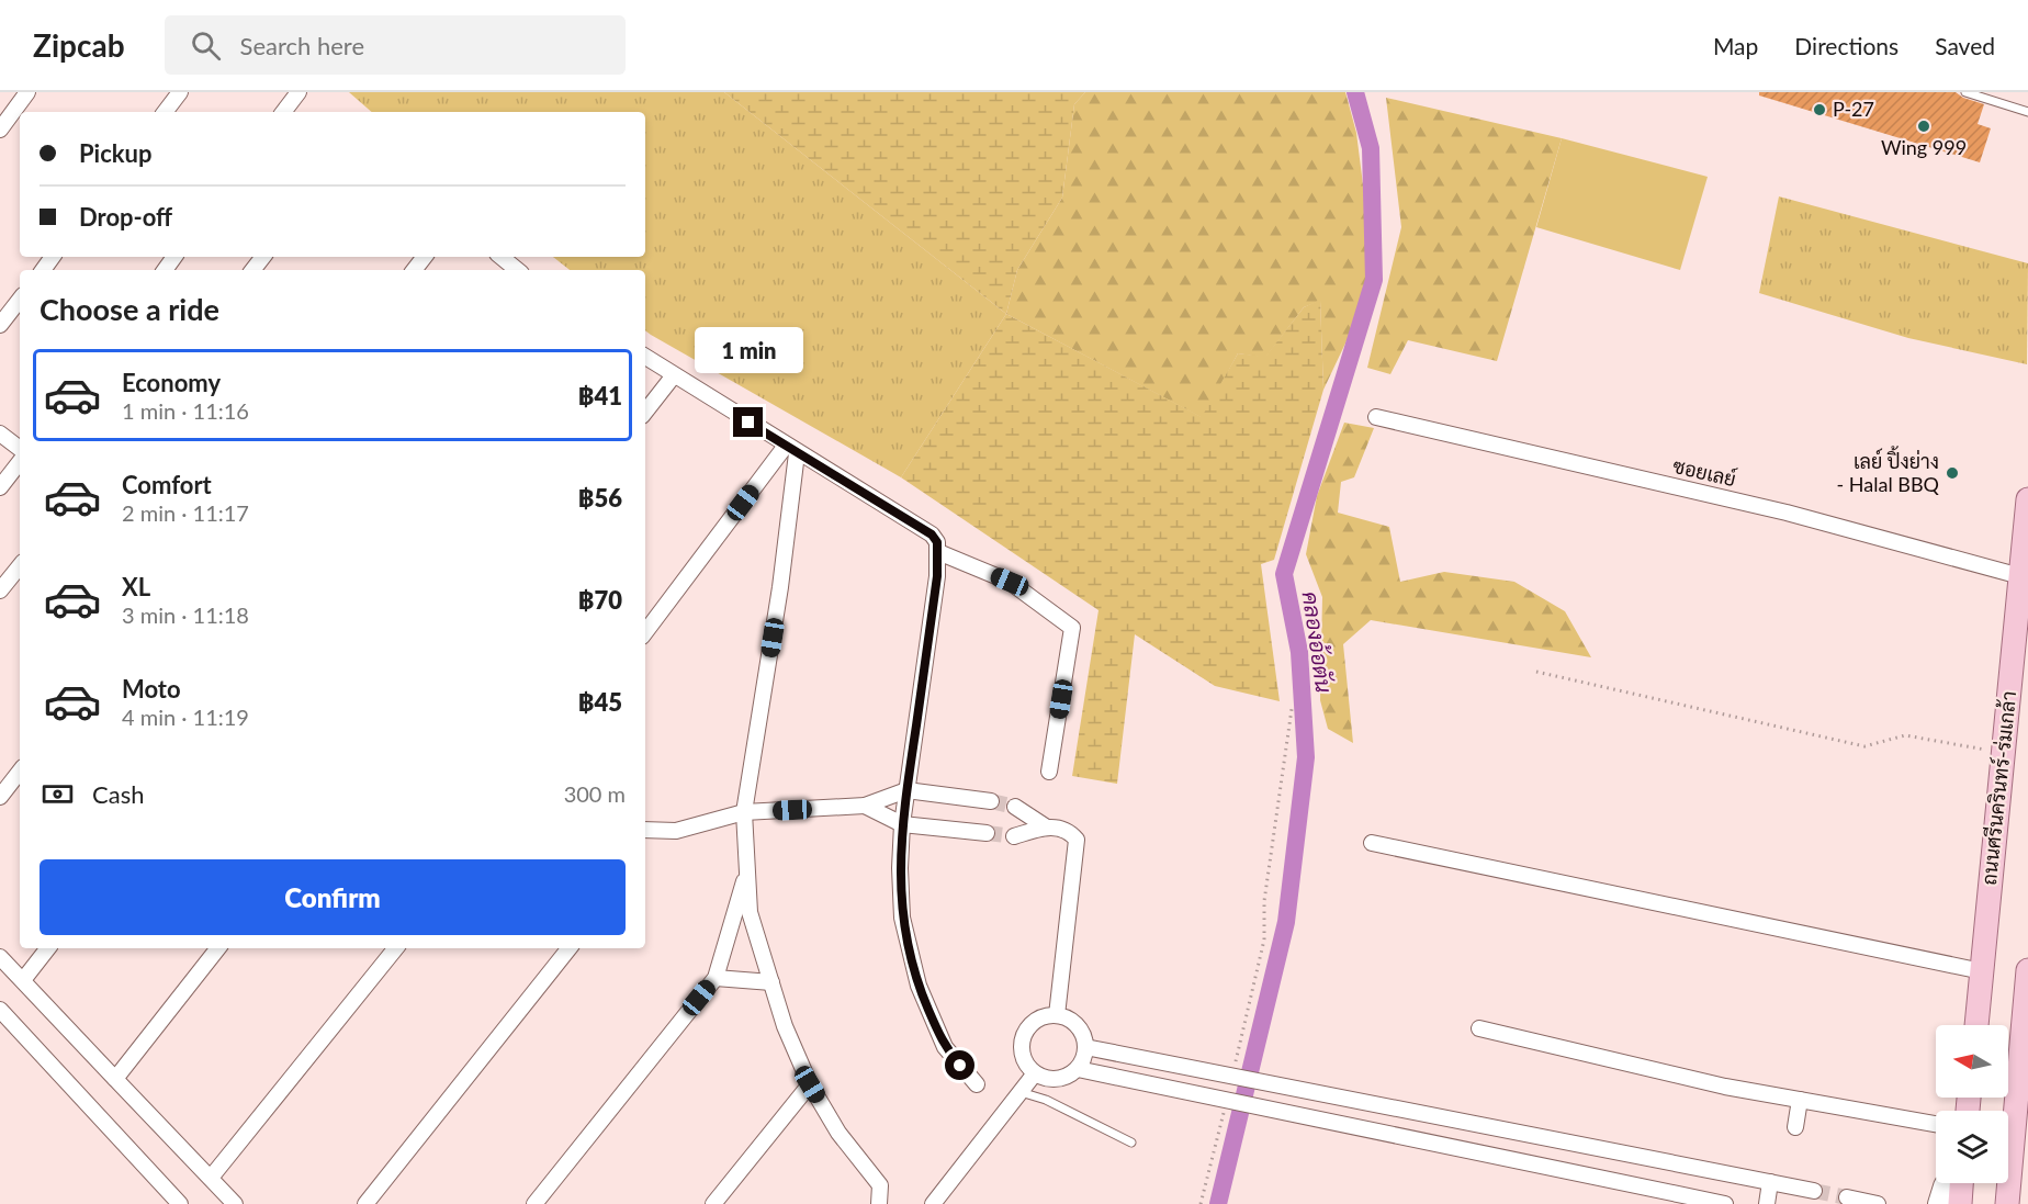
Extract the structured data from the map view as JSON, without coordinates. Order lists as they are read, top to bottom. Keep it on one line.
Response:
{"streets":{"main road":["ถนนศรีนครินทร์-ร่มเกล้า"],"street":["ซอยเลย์"]},"crossings":[["ซอยเลย์","ถนนศรีนครินทร์-ร่มเกล้า"]],"water":["คลองอ้อตัน"],"places":["P-27","Wing 999","เลย์ ปิ้งย่าง - Halal BBQ"],"north":"left","page":{"header":"Zipcab","search":"Search here","nav":["Map","Directions","Saved"],"banner":["Pickup","Drop-off"],"heading":"Choose a ride","bubble":"1 min","list":[{"name":"Economy","note":"1 min · 11:16","value":"฿41"},{"name":"Comfort","note":"2 min · 11:17","value":"฿56"},{"name":"XL","note":"3 min · 11:18","value":"฿70"},{"name":"Moto","note":"4 min · 11:19","value":"฿45"}],"pay":["Cash","300 m"],"buttons":"Confirm"}}
